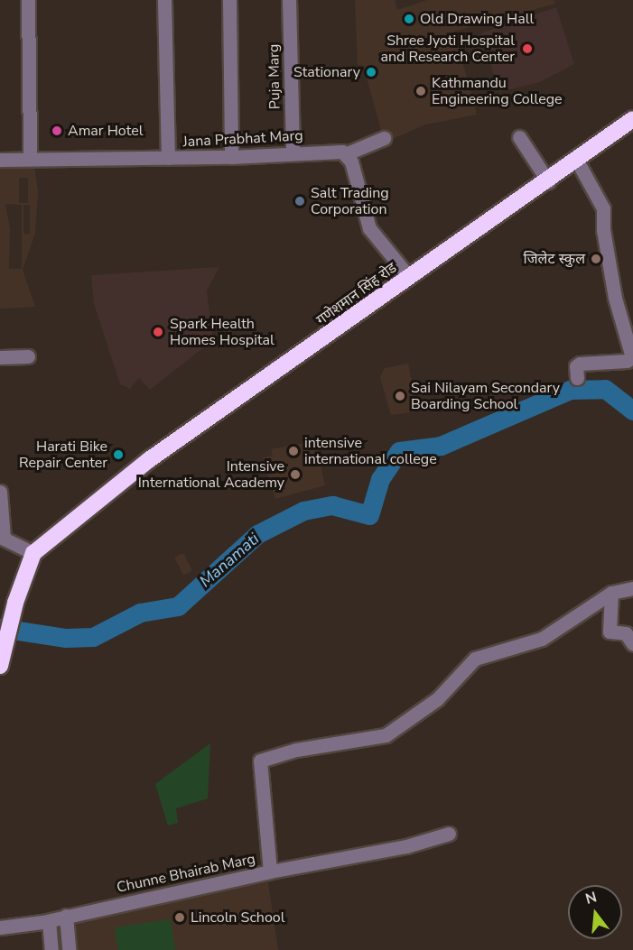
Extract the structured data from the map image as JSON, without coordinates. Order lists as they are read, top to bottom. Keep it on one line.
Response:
{"streets":{"highway":["गणेशमान सिंह रोड"],"street":["Puja Marg","Jana Prabhat Marg","Chunne Bhairab Marg"]},"crossings":[["Puja Marg","Jana Prabhat Marg"]],"water":["Manamati"],"places":["Old Drawing Hall","Shree Jyoti Hospital and Research Center","Stationary","Kathmandu Engineering College","Amar Hotel","Salt Trading Corporation","जिलेट स्कुल","Spark Health Homes Hospital","Sai Nilayam Secondary Boarding School","intensive international college","Harati Bike Repair Center","Intensive International Academy","Lincoln School"],"north":"top"}
